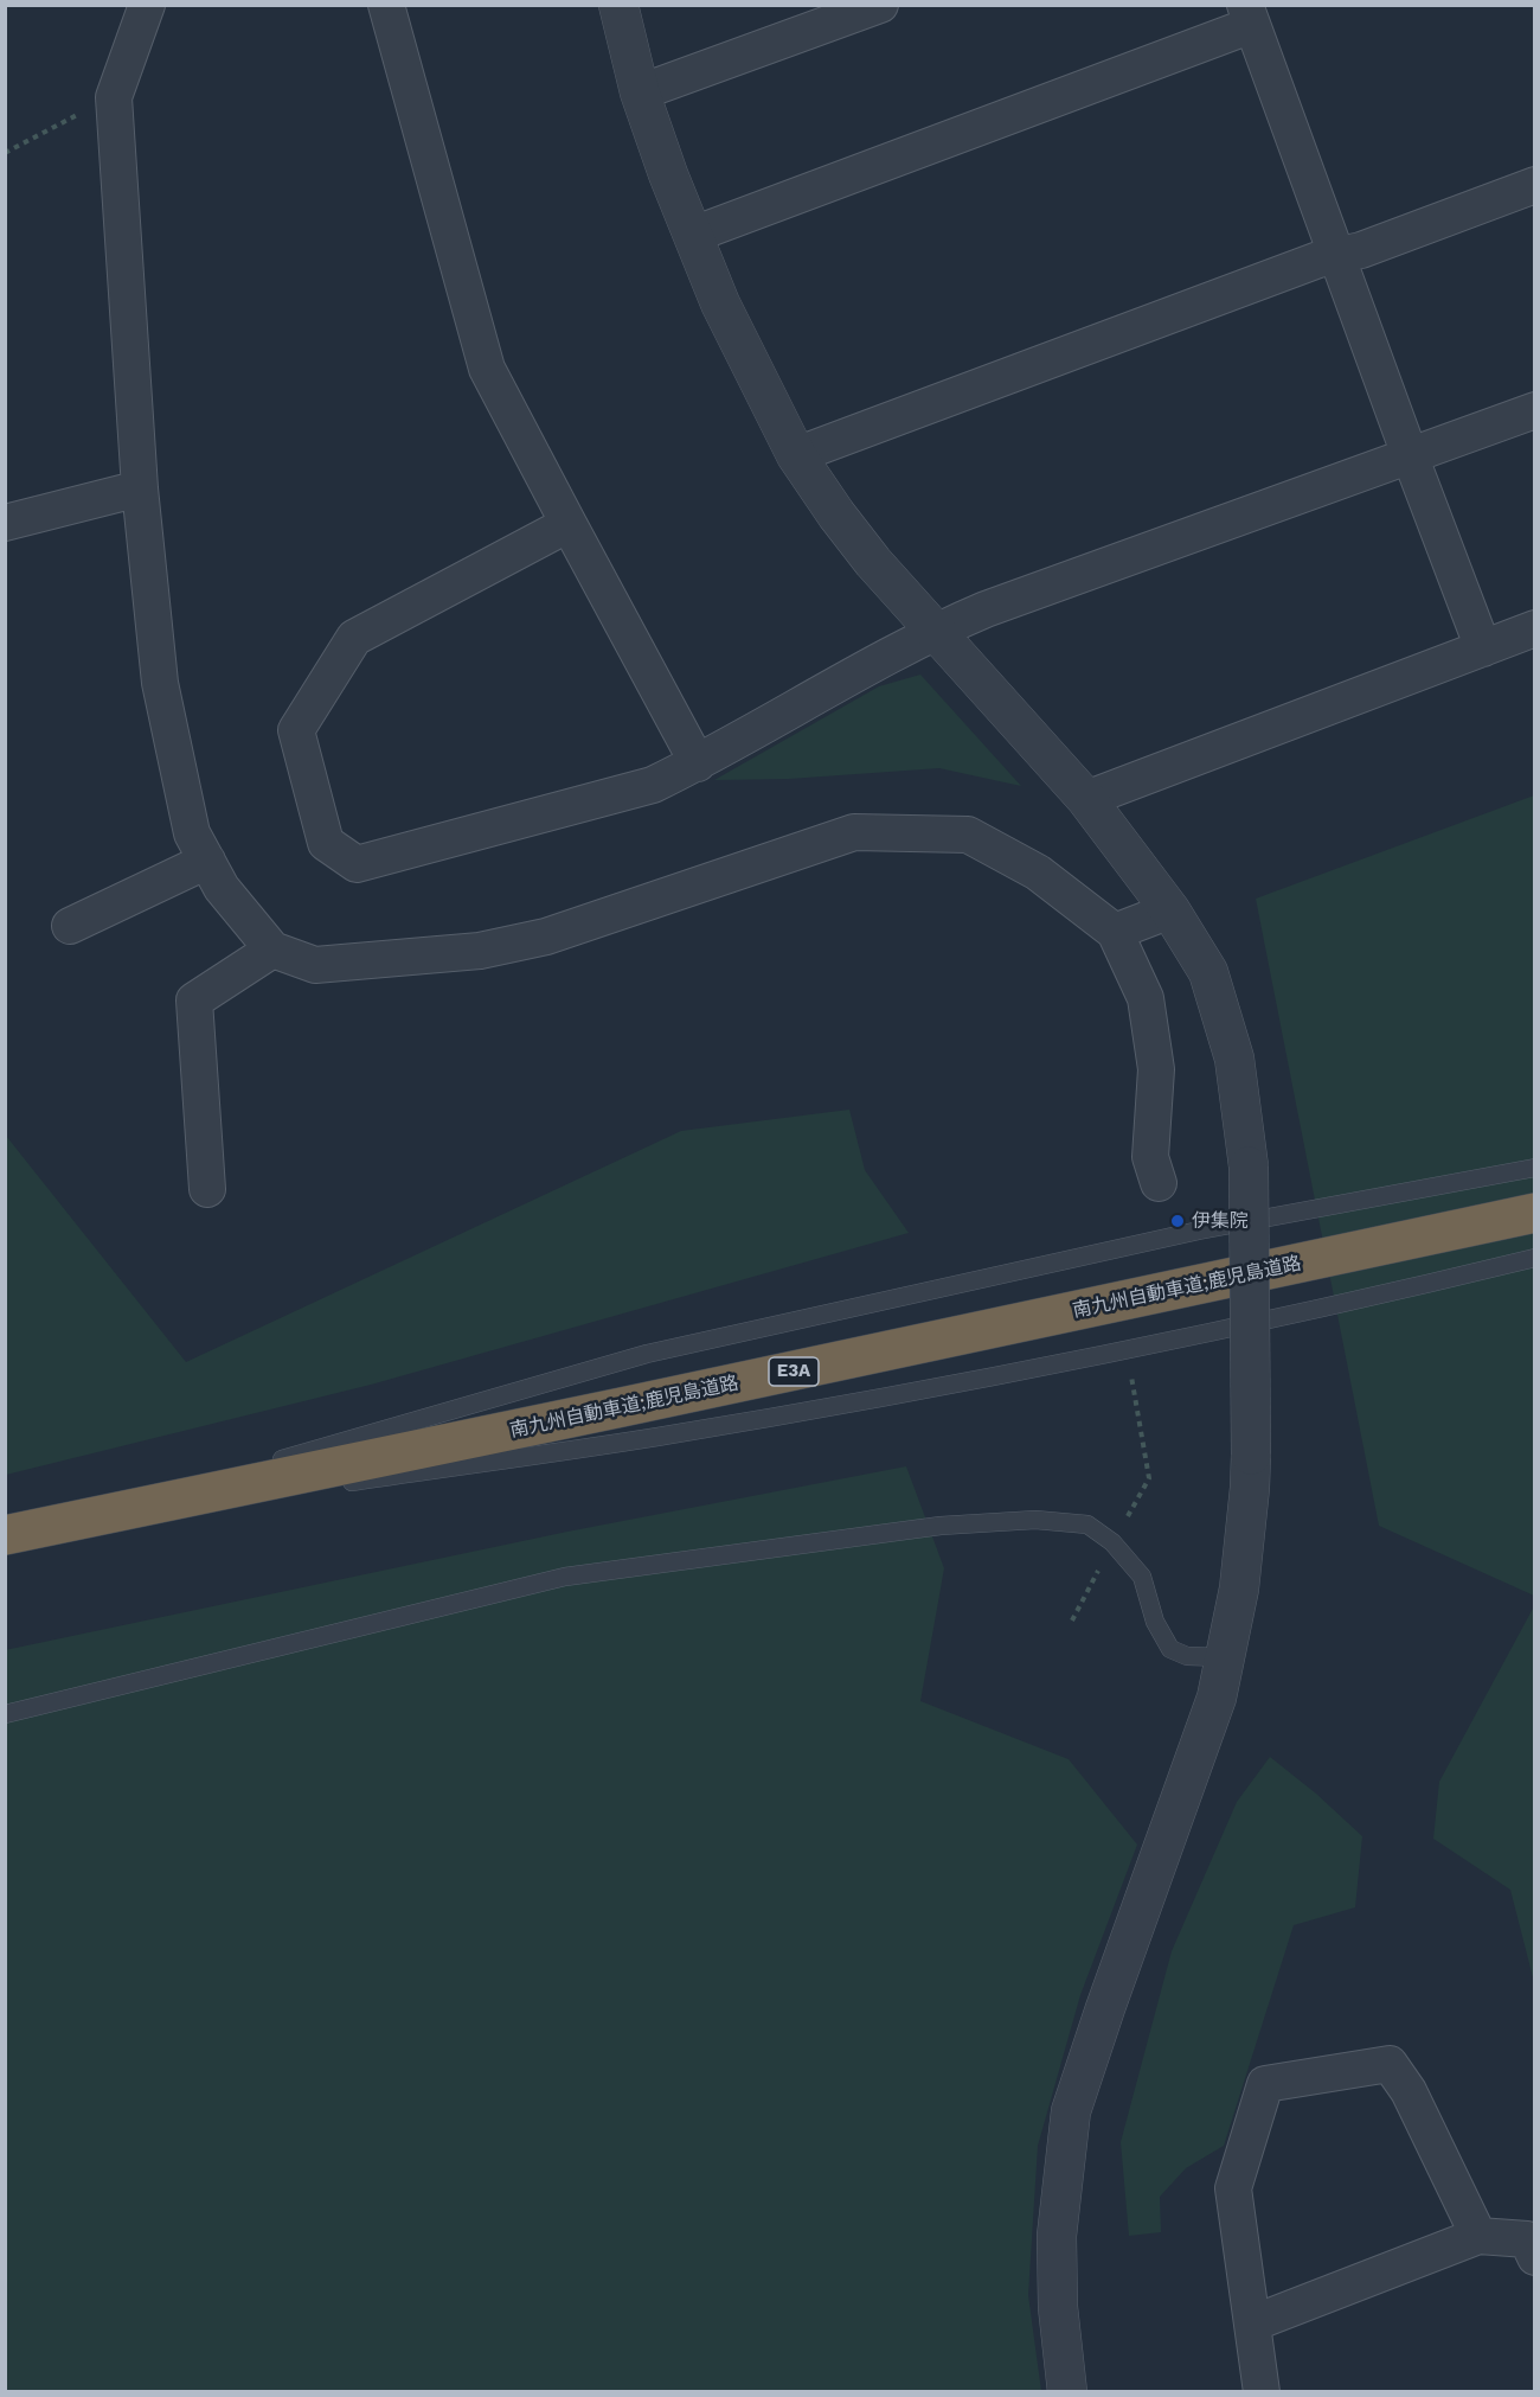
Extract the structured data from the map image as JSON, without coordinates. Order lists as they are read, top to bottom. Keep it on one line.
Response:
{"streets":{"highway":["南九州自動車道;鹿児島道路","E3A"]},"places":["伊集院"]}
